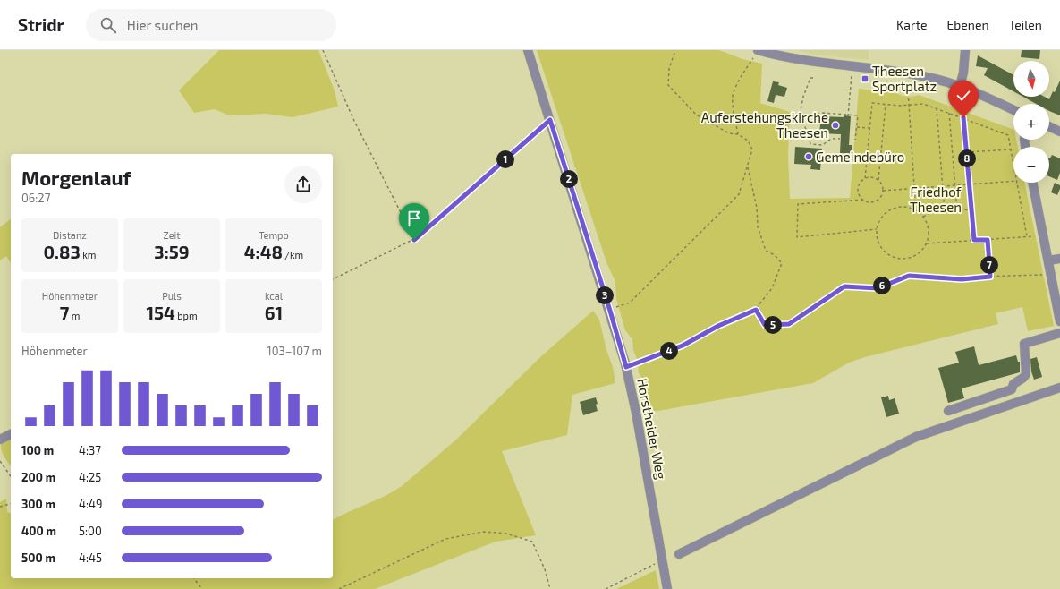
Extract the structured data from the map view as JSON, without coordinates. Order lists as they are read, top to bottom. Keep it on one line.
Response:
{"streets":{"street":["Horstheider Weg"]},"parks":["Friedhof Theesen"],"places":{"transit":["Theesen Sportplatz"],"other":["Auferstehungskirche Theesen","Gemeindebüro"]},"north":"bottom","page":{"header":"Stridr","search":"Hier suchen","nav":["Karte","Ebenen","Teilen"],"map_buttons":["+","−"],"pins":["8","1","2","7","6","3","5","4"],"heading":["Morgenlauf","06:27"],"stats":[["Distanz","0.83 km"],["Zeit","3:59"],["Tempo","4:48 /km"],["Höhenmeter","7 m"],["Puls","154 bpm"],["kcal","61"]],"chart":["Höhenmeter","103–107 m"],"list":[{"name":"100 m","note":"4:37"},{"name":"200 m","note":"4:25"},{"name":"300 m","note":"4:49"},{"name":"400 m","note":"5:00"},{"name":"500 m","note":"4:45"}]}}
